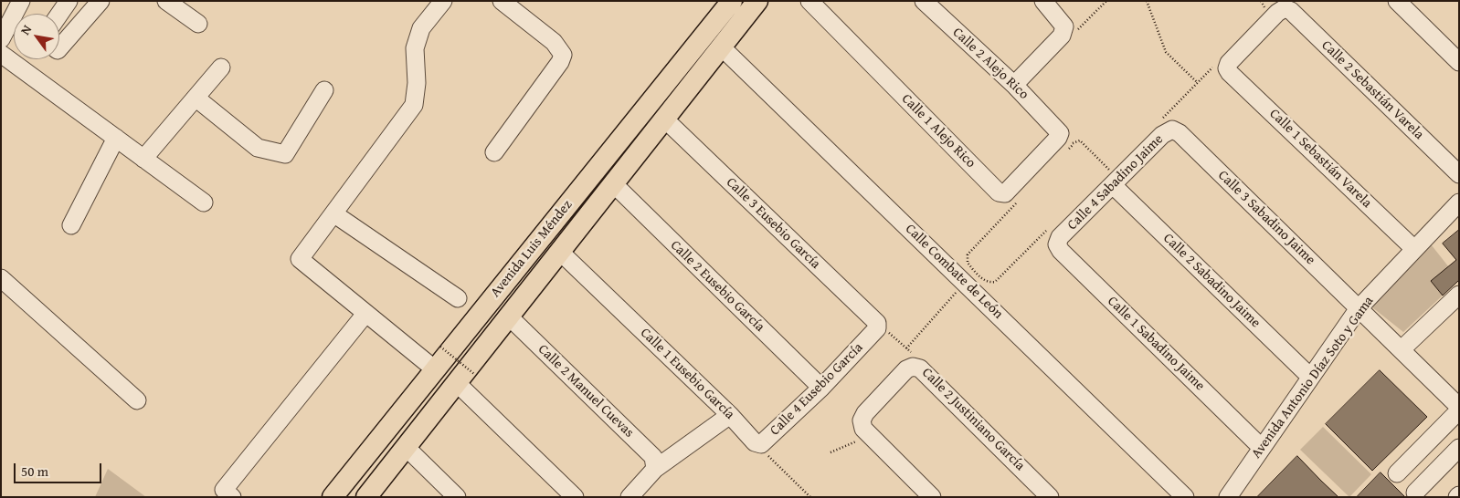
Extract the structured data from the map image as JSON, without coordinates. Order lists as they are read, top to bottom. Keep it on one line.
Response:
{"streets":{"main road":["Avenida Luis Méndez"],"street":["Calle 2 Alejo Rico","Calle 2 Sebastián Varela","Calle 1 Alejo Rico","Calle 1 Sebastián Varela","Calle 4 Sabadino Jaime","Calle 3 Sabadino Jaime","Calle 3 Eusebio García","Calle Combate de León","Calle 2 Sabadino Jaime","Calle 2 Eusebio García","Calle 1 Sabadino Jaime","Calle 1 Eusebio García","Avenida Antonio Díaz Soto y Gama","Calle 4 Eusebio García","Calle 2 Manuel Cuevas","Calle 2 Justiniano García"]},"crossings":[["Calle 2 Alejo Rico","Calle 1 Alejo Rico"],["Calle 2 Sebastián Varela","Calle 1 Sebastián Varela"],["Calle 1 Sebastián Varela","Avenida Antonio Díaz Soto y Gama"],["Calle 4 Sabadino Jaime","Calle 3 Sabadino Jaime"],["Calle 4 Sabadino Jaime","Calle 2 Sabadino Jaime"],["Calle 4 Sabadino Jaime","Calle 1 Sabadino Jaime"],["Calle 3 Sabadino Jaime","Avenida Antonio Díaz Soto y Gama"],["Calle 3 Eusebio García","Avenida Luis Méndez"],["Calle 3 Eusebio García","Calle 4 Eusebio García"],["Calle 3 Eusebio García","Calle 2 Justiniano García"],["Avenida Luis Méndez","Calle Combate de León"],["Avenida Luis Méndez","Calle 2 Eusebio García"],["Avenida Luis Méndez","Calle 1 Eusebio García"],["Avenida Luis Méndez","Calle 2 Manuel Cuevas"],["Calle 2 Sabadino Jaime","Avenida Antonio Díaz Soto y Gama"],["Calle 2 Eusebio García","Calle 4 Eusebio García"],["Calle 1 Sabadino Jaime","Avenida Antonio Díaz Soto y Gama"],["Calle 1 Eusebio García","Calle 4 Eusebio García"],["Calle 4 Eusebio García","Calle 2 Justiniano García"]],"scale_bar":"50 m","north":"top left"}
